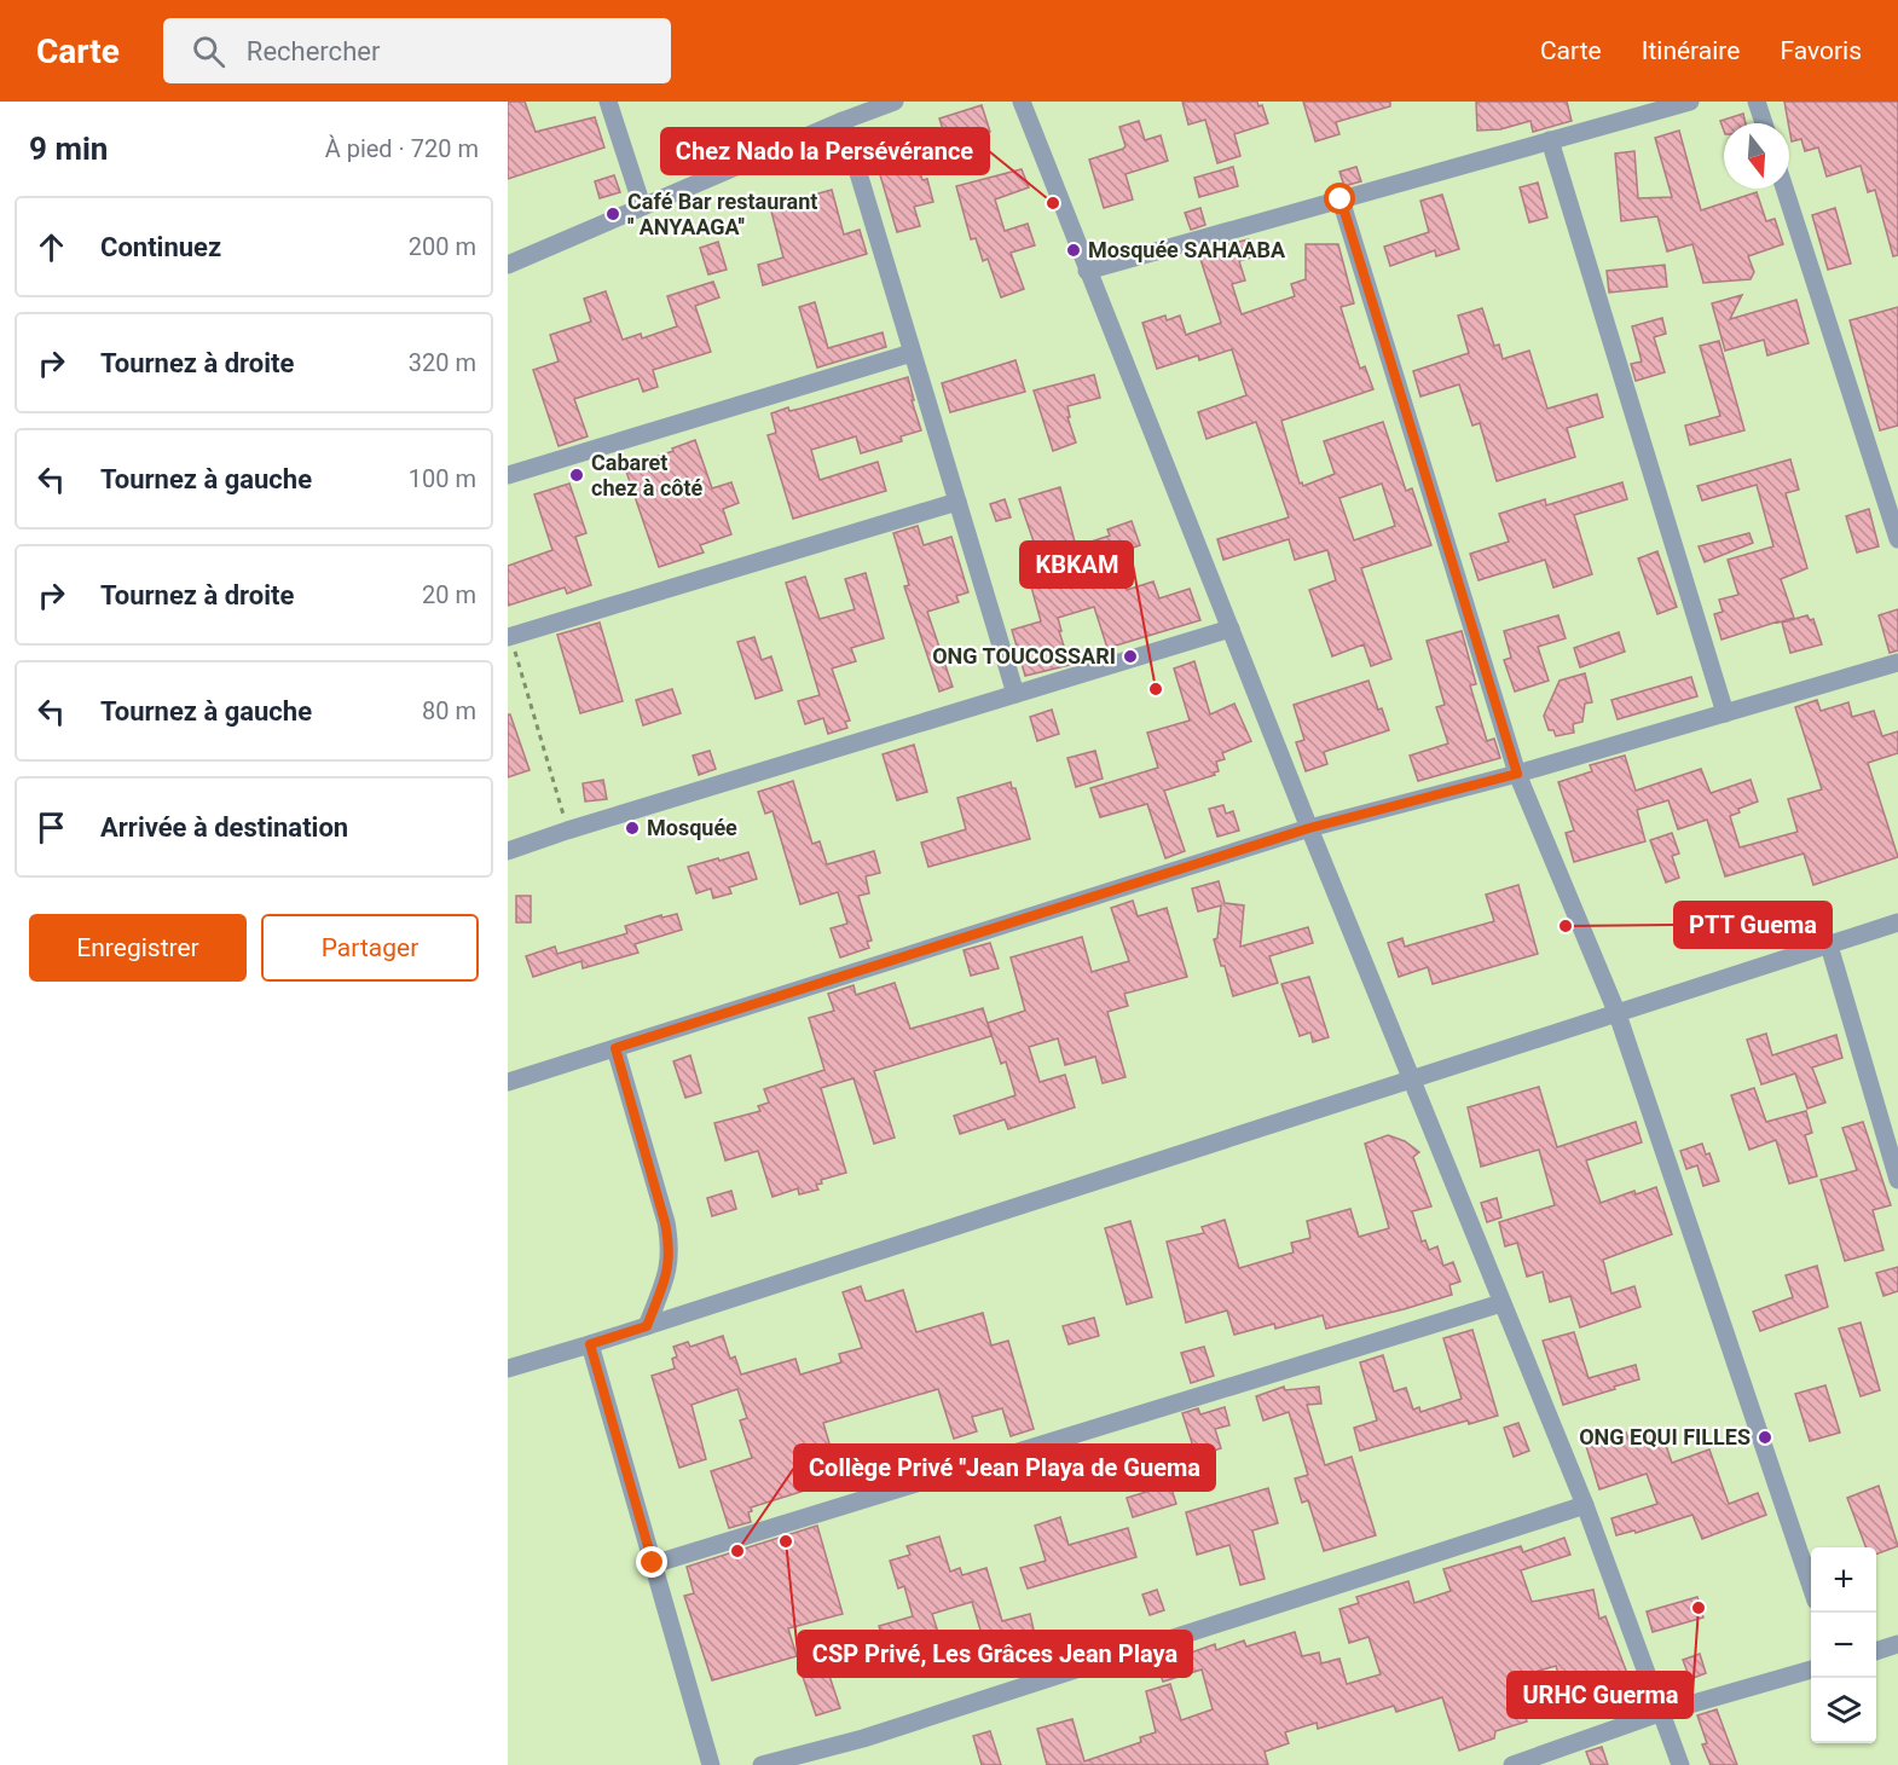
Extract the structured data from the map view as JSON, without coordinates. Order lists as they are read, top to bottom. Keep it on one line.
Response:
{"places":["Chez Nado la Persévérance","Café Bar restaurant '' ANYAAGA''","Mosquée SAHAABA","Cabaret chez à côté","ONG TOUCOSSARI","KBKAM","Mosquée","PTT Guema","ONG EQUI FILLES","CSP Privé, Les Grâces Jean Playa","Collège Privé ''Jean Playa de Guema","URHC Guerma"],"north":"bottom","page":{"header":"Carte","search":"Rechercher","nav":["Carte","Itinéraire","Favoris"],"heading":["9 min","À pied · 720 m"],"list":[["Continuez","200 m"],["Tournez à droite","320 m"],["Tournez à gauche","100 m"],["Tournez à droite","20 m"],["Tournez à gauche","80 m"],"Arrivée à destination"],"buttons":["Enregistrer","Partager"],"map_buttons":["+","−"]}}
